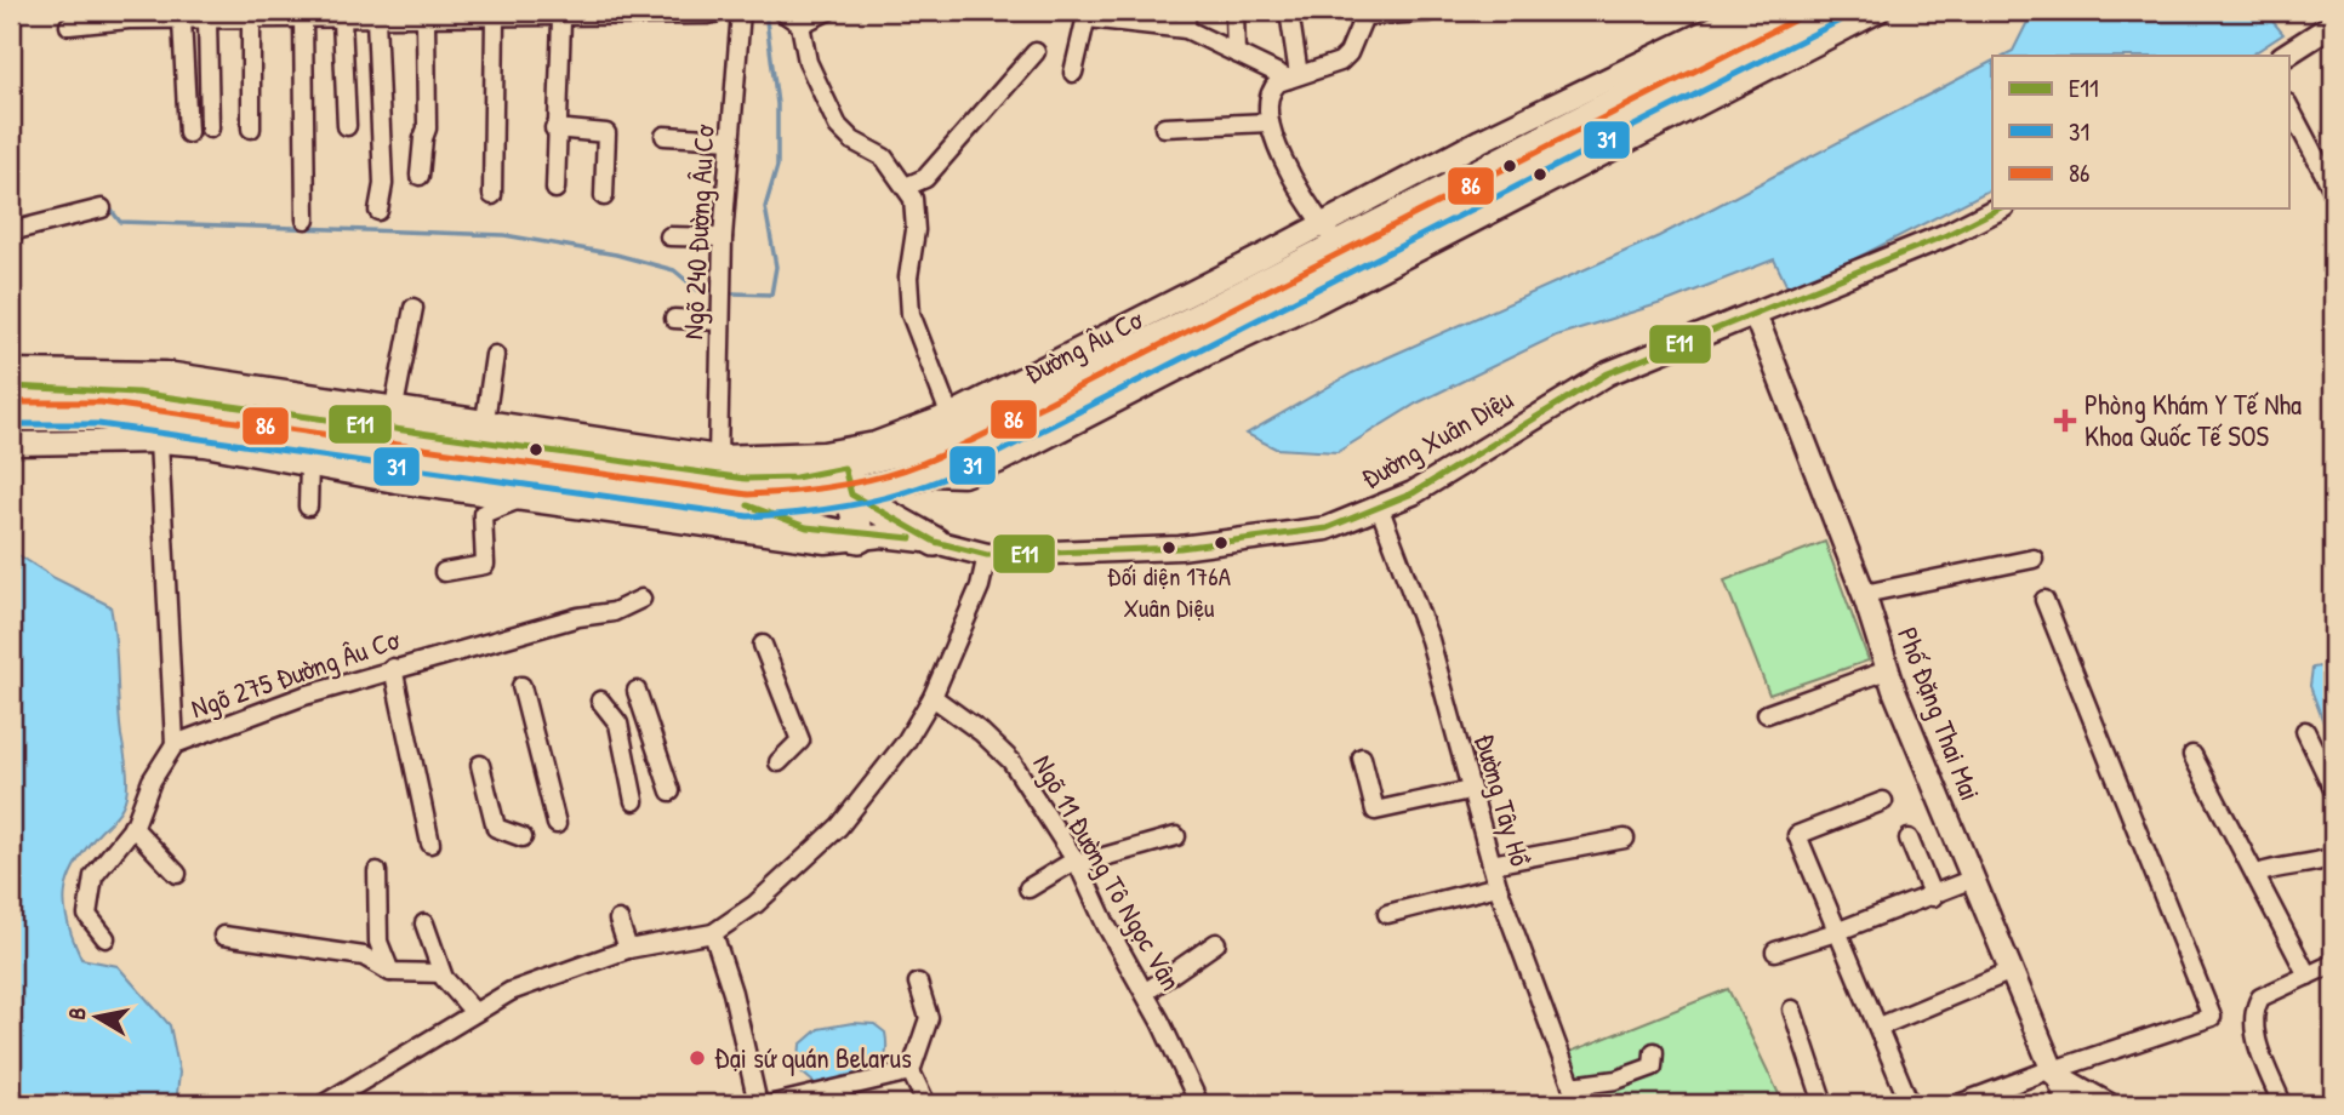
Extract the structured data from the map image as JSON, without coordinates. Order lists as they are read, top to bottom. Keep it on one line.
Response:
{"streets":{"main road":["Đường Âu Cơ"],"street":["Ngõ 240 Đường Âu Cơ","Đường Xuân Diệu","Ngõ 275 Đường Âu Cơ","Phố Đặng Thai Mai","Đường Tây Hồ","Ngõ 11 Đường Tô Ngọc Vân"]},"crossings":[["Ngõ 240 Đường Âu Cơ","Đường Âu Cơ"],["Đường Âu Cơ","Ngõ 275 Đường Âu Cơ"],["Đường Xuân Diệu","Phố Đặng Thai Mai"],["Đường Xuân Diệu","Đường Tây Hồ"]],"places":{"health":["Phòng Khám Y Tế Nha Khoa Quốc Tế SOS"],"other":["Đối diện 176A Xuân Diệu","Đại sứ quán Belarus"]},"lines":["transit line 86","transit line 31","transit line E11"],"legend":["E11","31","86"],"north":"left"}
